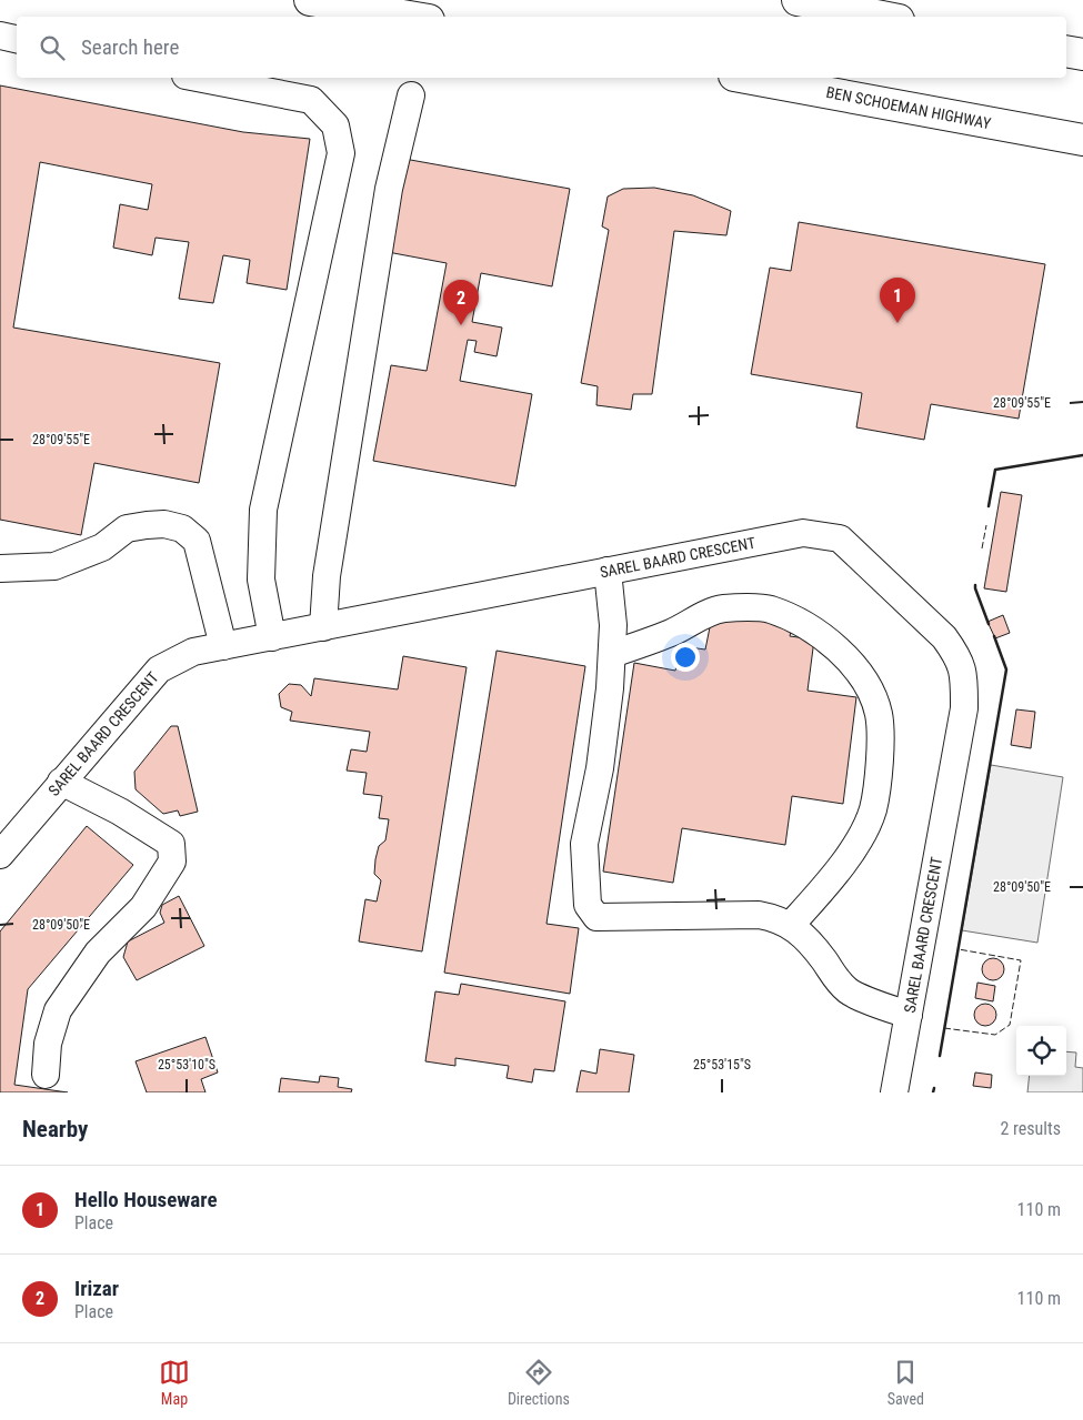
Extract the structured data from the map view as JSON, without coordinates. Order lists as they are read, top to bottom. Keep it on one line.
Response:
{"streets":{"highway":["BEN SCHOEMAN HIGHWAY"],"lane":["SAREL BAARD CRESCENT"]},"page":{"search":"Search here","pins":["1","2"],"heading":["Nearby","2 results"],"list":[{"mark":"1","name":"Hello Houseware","note":"Place","value":"110 m"},{"mark":"2","name":"Irizar","note":"Place","value":"110 m"}],"nav":["Map","Directions","Saved"]},"coordinates":["28°09'55\"E","28°09'50\"E","25°53'10\"S","25°53'15\"S"]}
